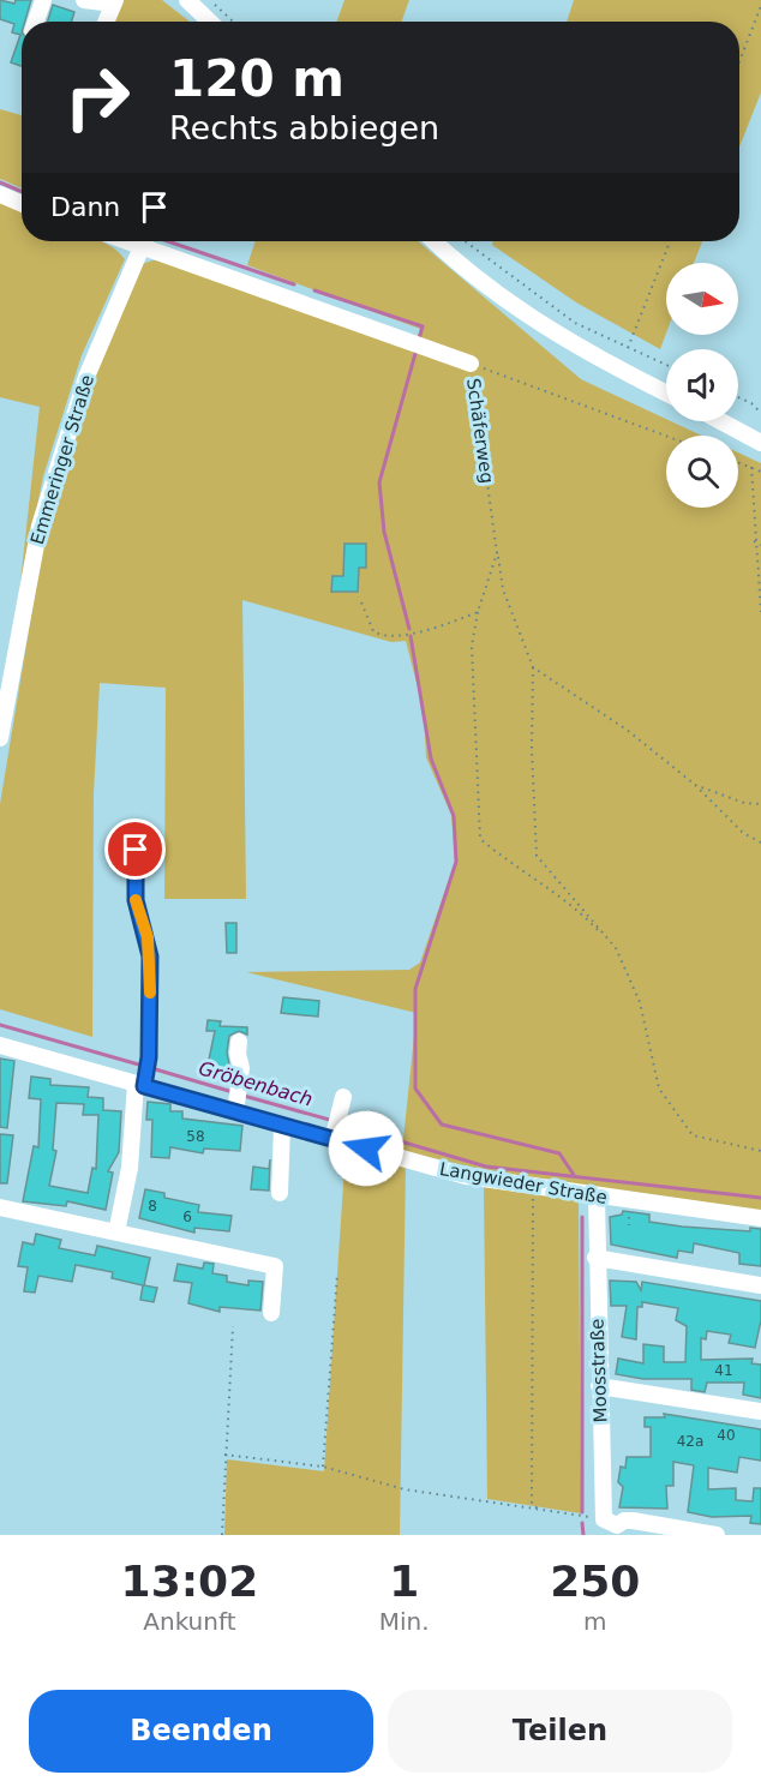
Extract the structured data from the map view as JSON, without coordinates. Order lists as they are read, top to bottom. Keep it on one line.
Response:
{"streets":{"street":["Schäferweg","Emmeringer Straße","Langwieder Straße","Moosstraße"]},"crossings":[["Langwieder Straße","Moosstraße"]],"water":["Gröbenbach"],"house_numbers":["58","8","6","41","40","42a"],"north":"right","page":{"turn":["120 m","Rechts abbiegen"],"then":"Dann","eta":["13:02","Ankunft","1","Min.","250","m"],"buttons":["Beenden","Teilen"]}}
